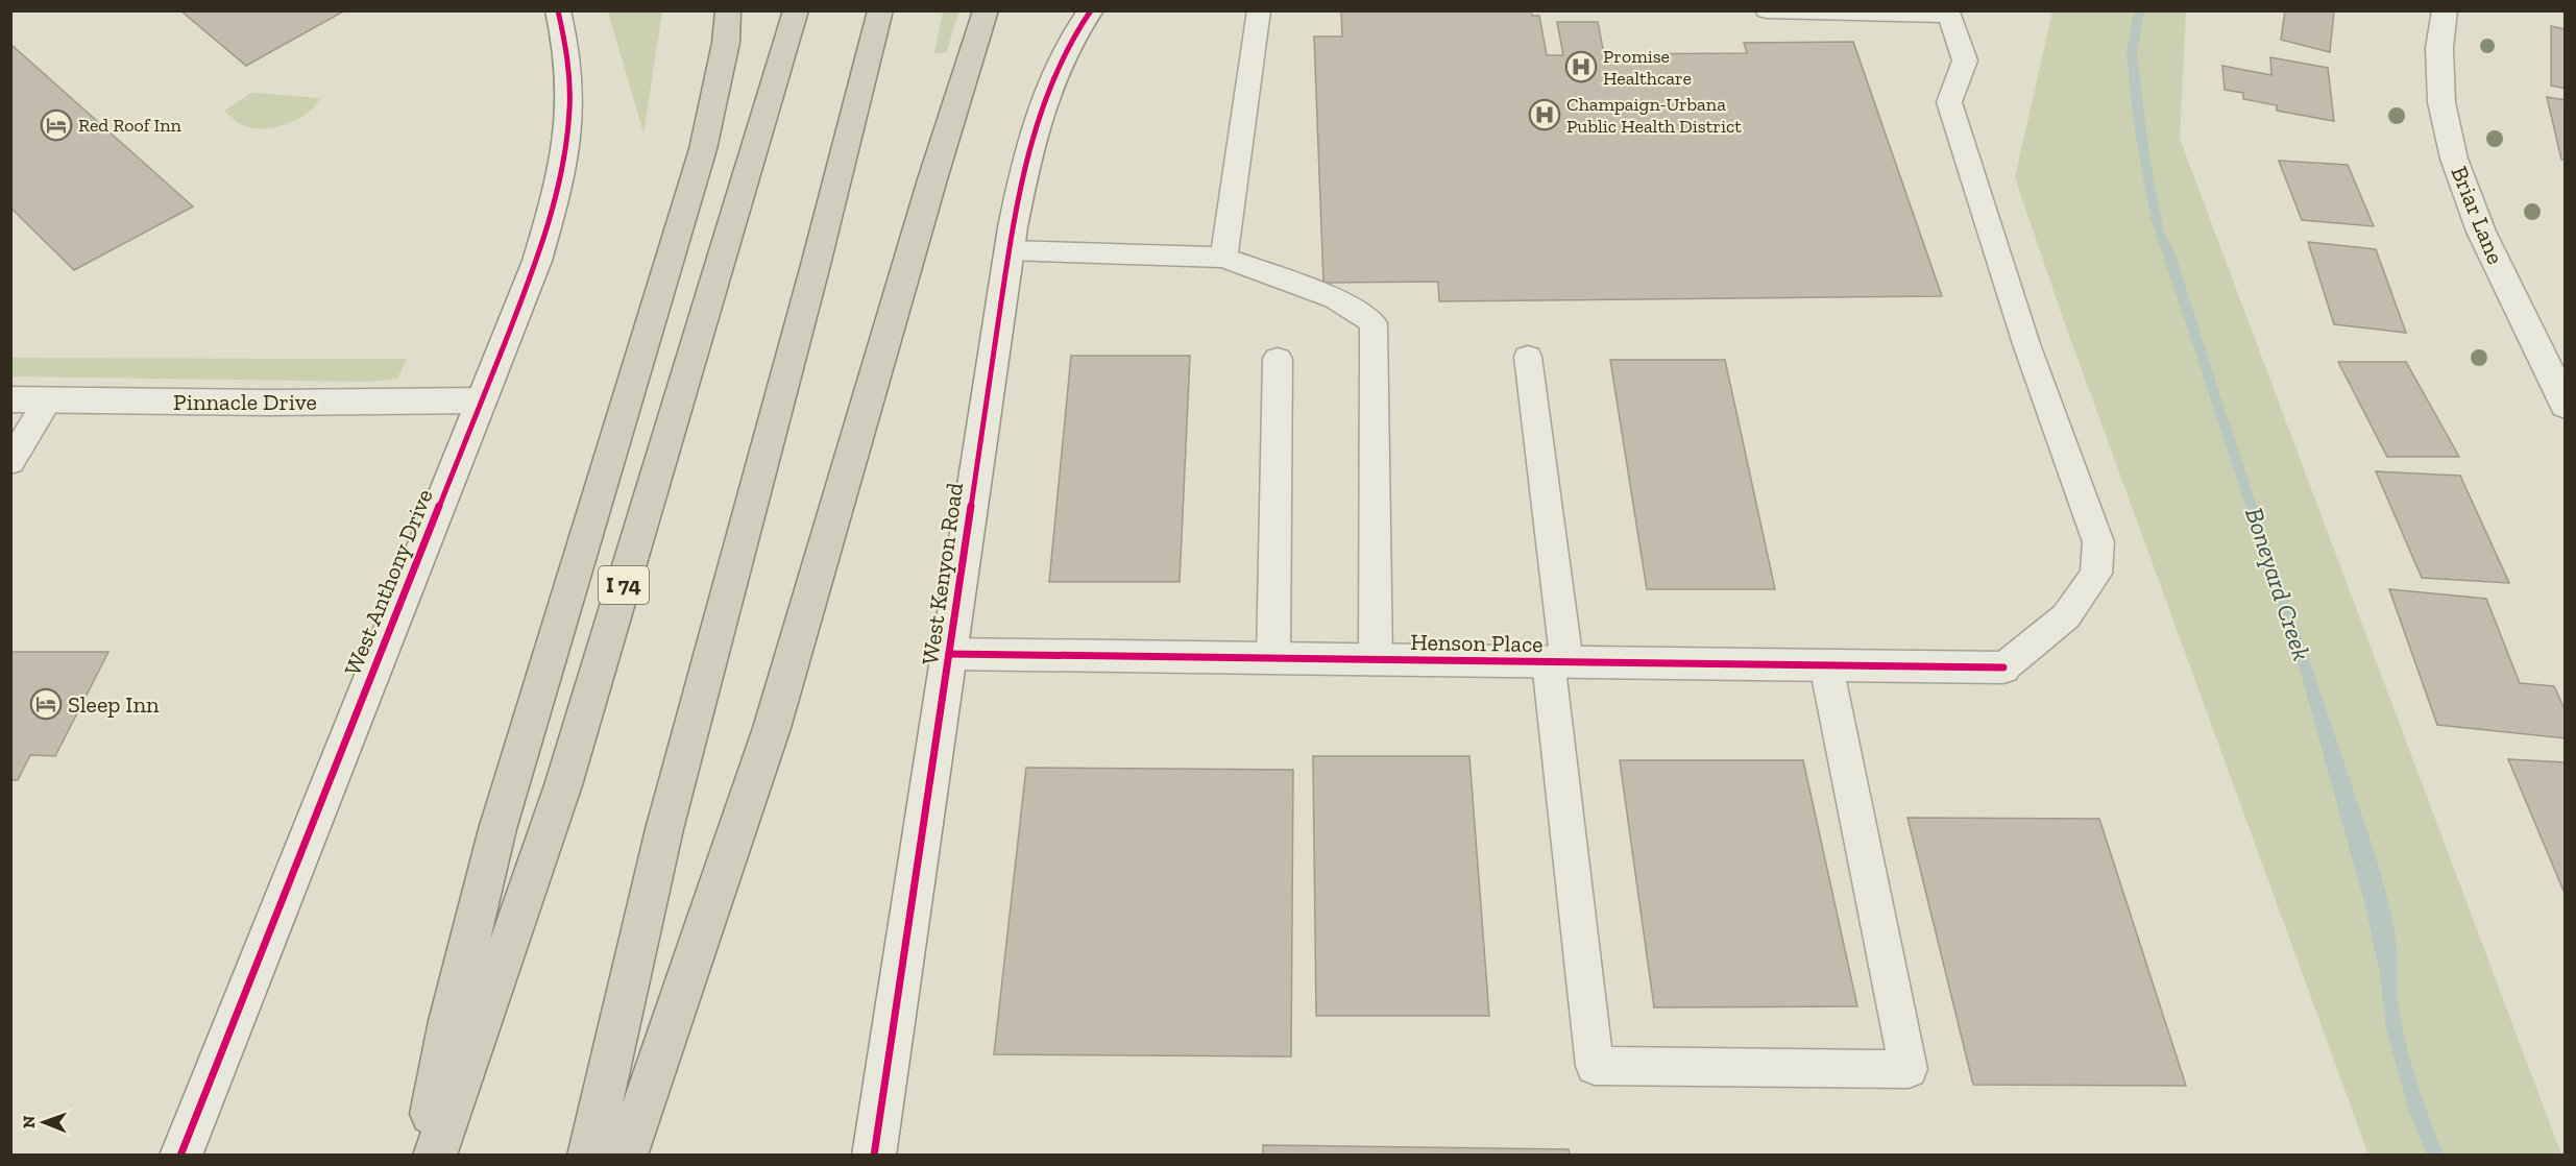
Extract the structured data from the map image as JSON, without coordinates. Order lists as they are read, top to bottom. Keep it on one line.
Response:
{"streets":{"highway":["I 74"],"street":["Briar Lane","Pinnacle Drive","West Kenyon Road","West Anthony Drive","Henson Place"]},"crossings":[["Pinnacle Drive","West Anthony Drive"],["West Kenyon Road","Henson Place"]],"water":["Boneyard Creek"],"places":{"hospital":["Promise Healthcare","Champaign-Urbana Public Health District"],"hotel":["Red Roof Inn","Sleep Inn"]},"north":"left"}
